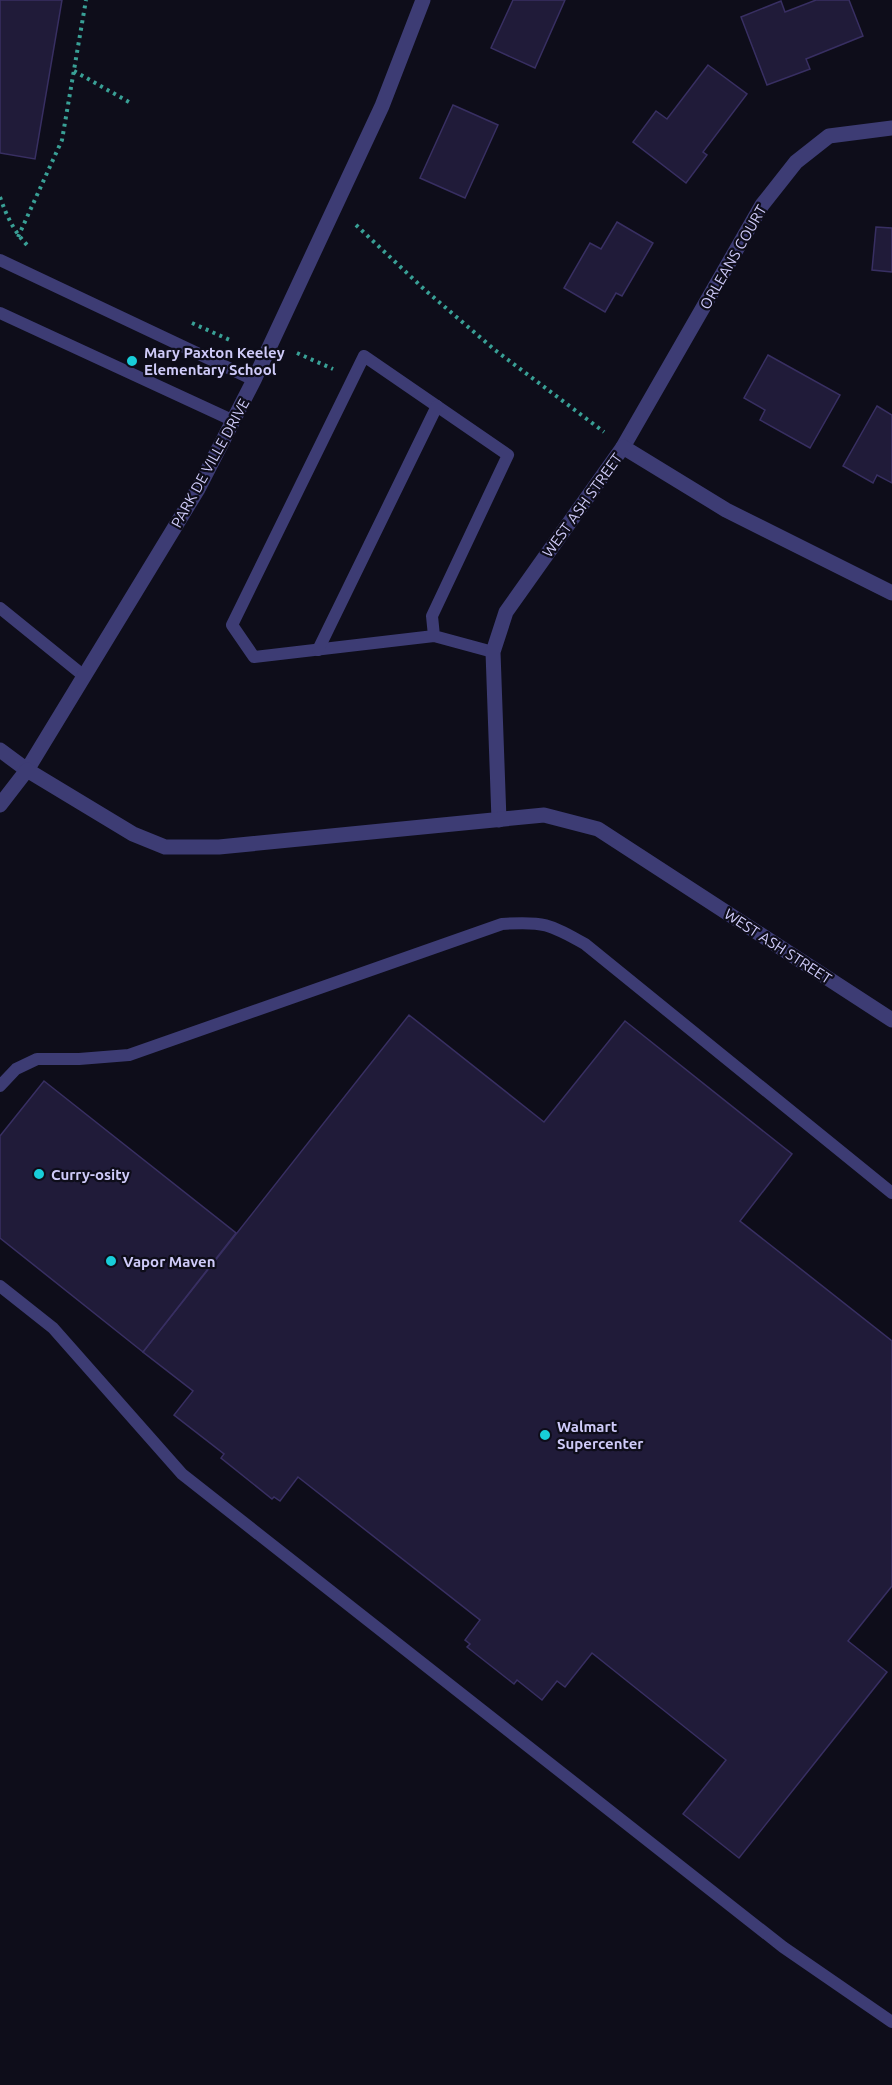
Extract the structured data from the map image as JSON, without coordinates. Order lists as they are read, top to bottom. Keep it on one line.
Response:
{"streets":{"street":["ORLEANS COURT","PARK DE VILLE DRIVE","WEST ASH STREET"]},"crossings":[["ORLEANS COURT","WEST ASH STREET"],["PARK DE VILLE DRIVE","WEST ASH STREET"]],"places":["Mary Paxton Keeley Elementary School","Curry-osity","Vapor Maven","Walmart Supercenter"]}
